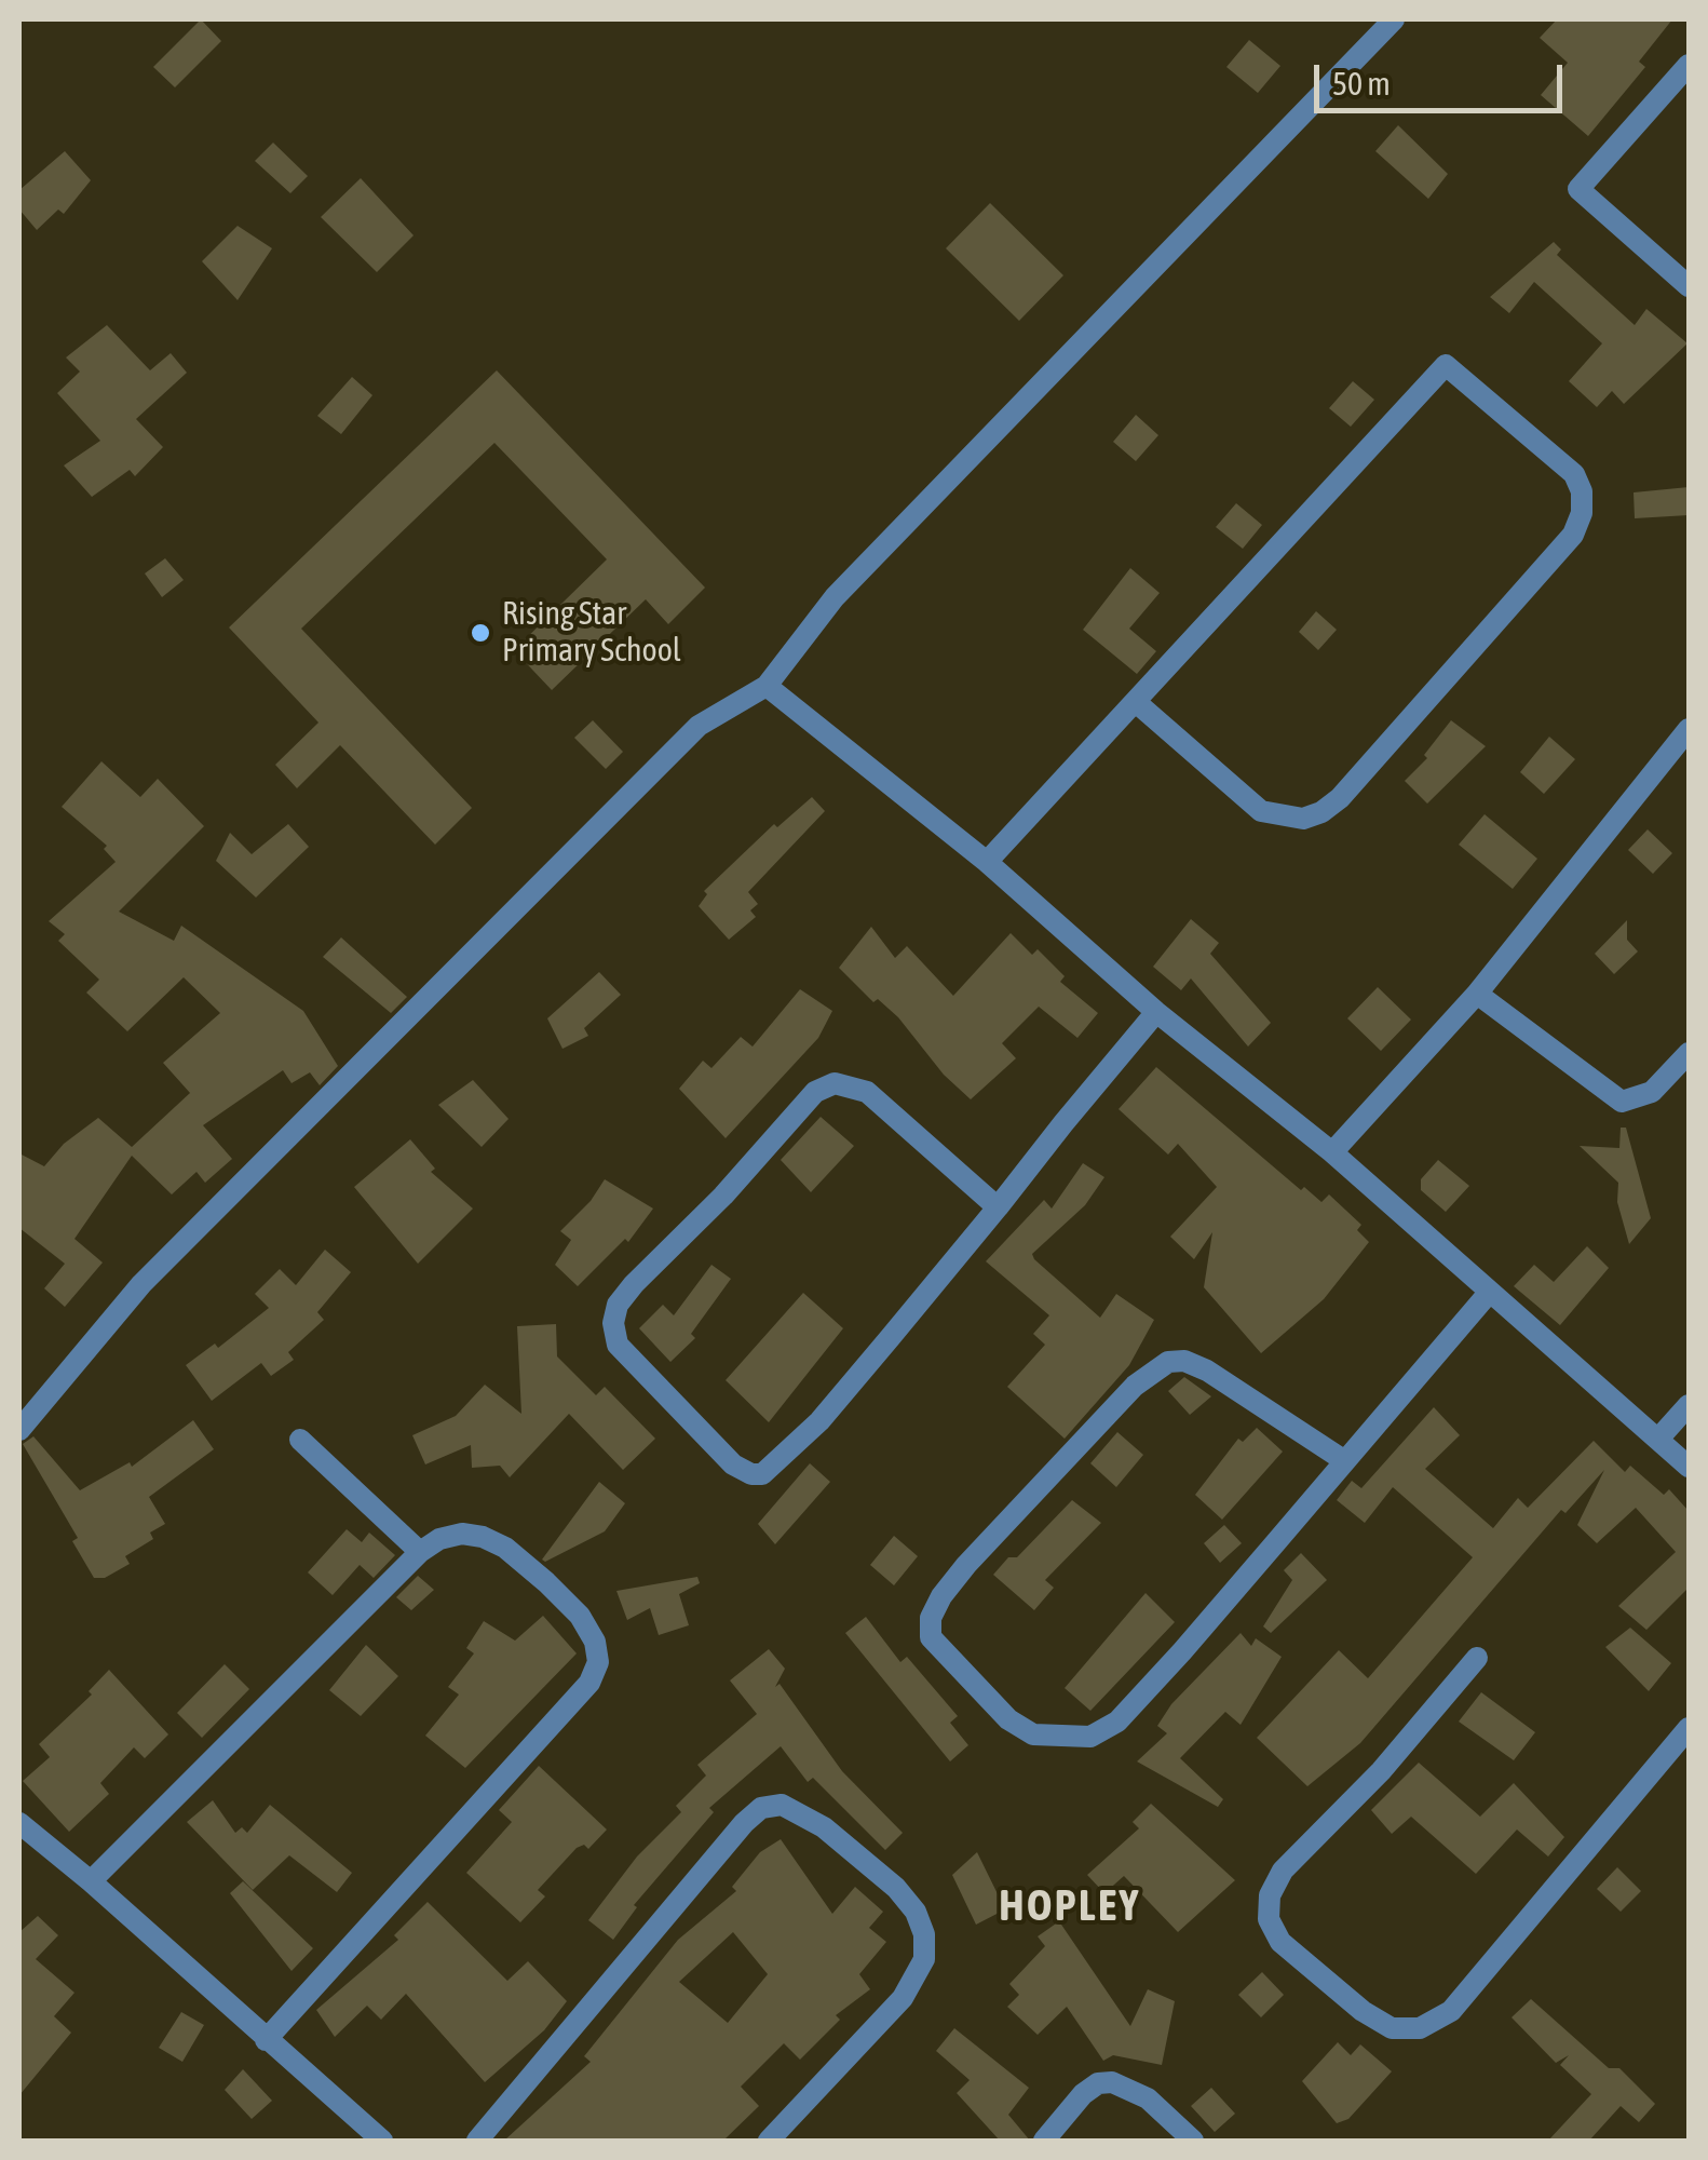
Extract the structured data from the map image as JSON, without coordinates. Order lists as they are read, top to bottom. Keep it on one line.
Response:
{"districts":["HOPLEY"],"places":["Rising Star Primary School"],"scale_bar":"50 m"}
